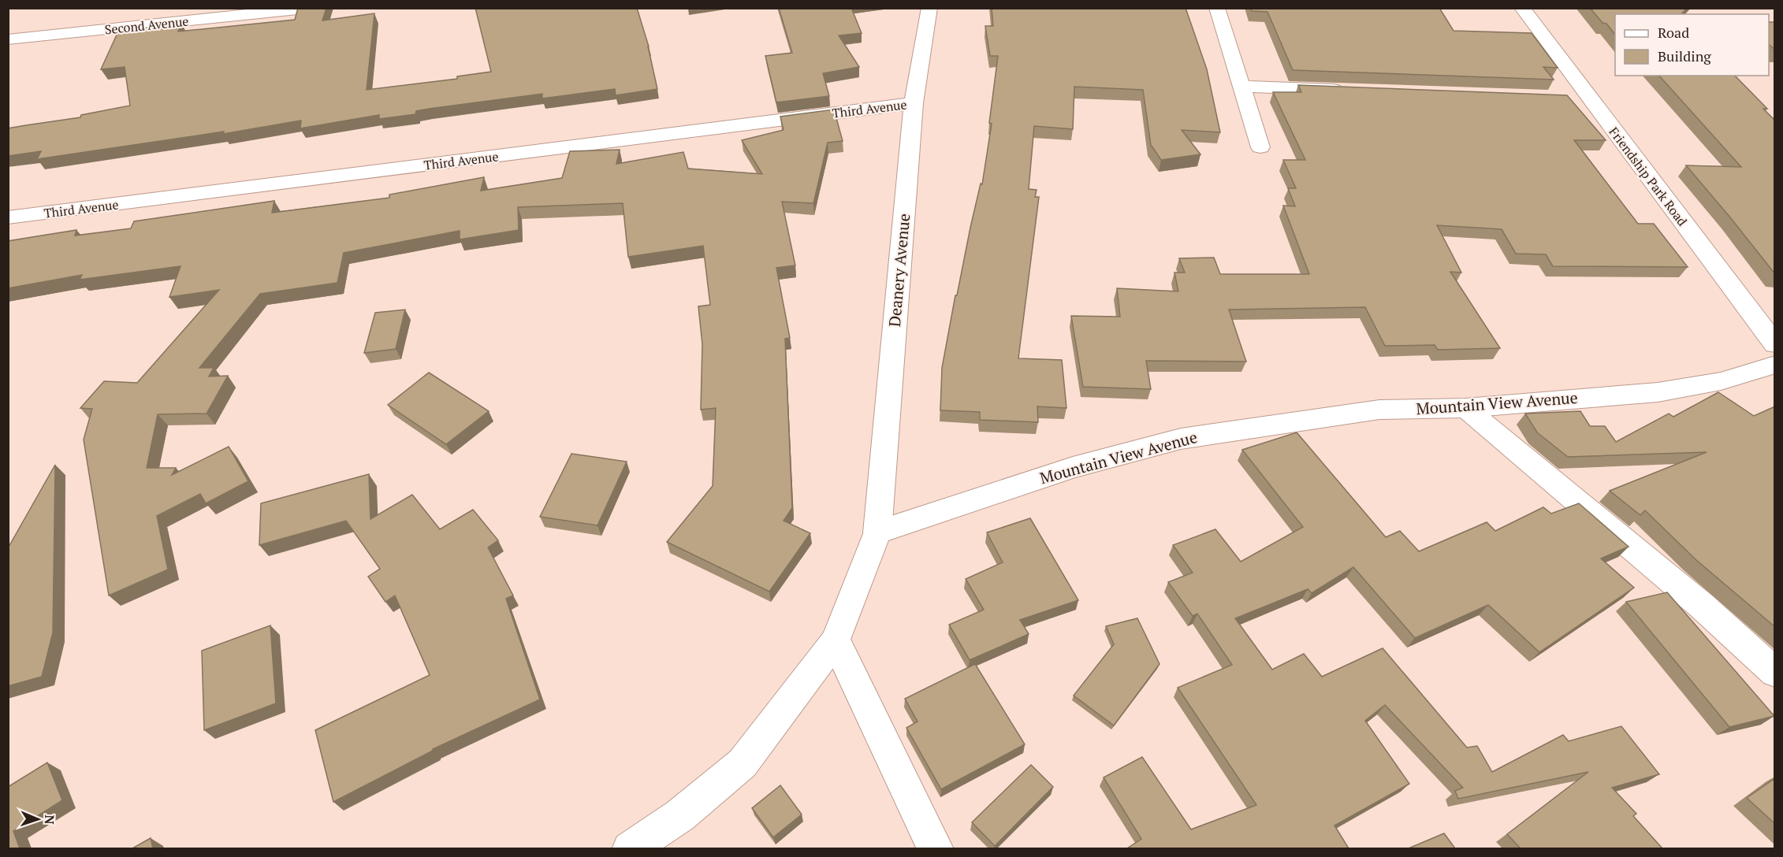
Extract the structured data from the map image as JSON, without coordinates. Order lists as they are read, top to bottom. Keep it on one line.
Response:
{"streets":{"street":["Second Avenue","Third Avenue","Friendship Park Road","Deanery Avenue","Mountain View Avenue"]},"crossings":[["Third Avenue","Deanery Avenue"],["Deanery Avenue","Mountain View Avenue"]],"legend":["Road","Building"],"north":"right"}
